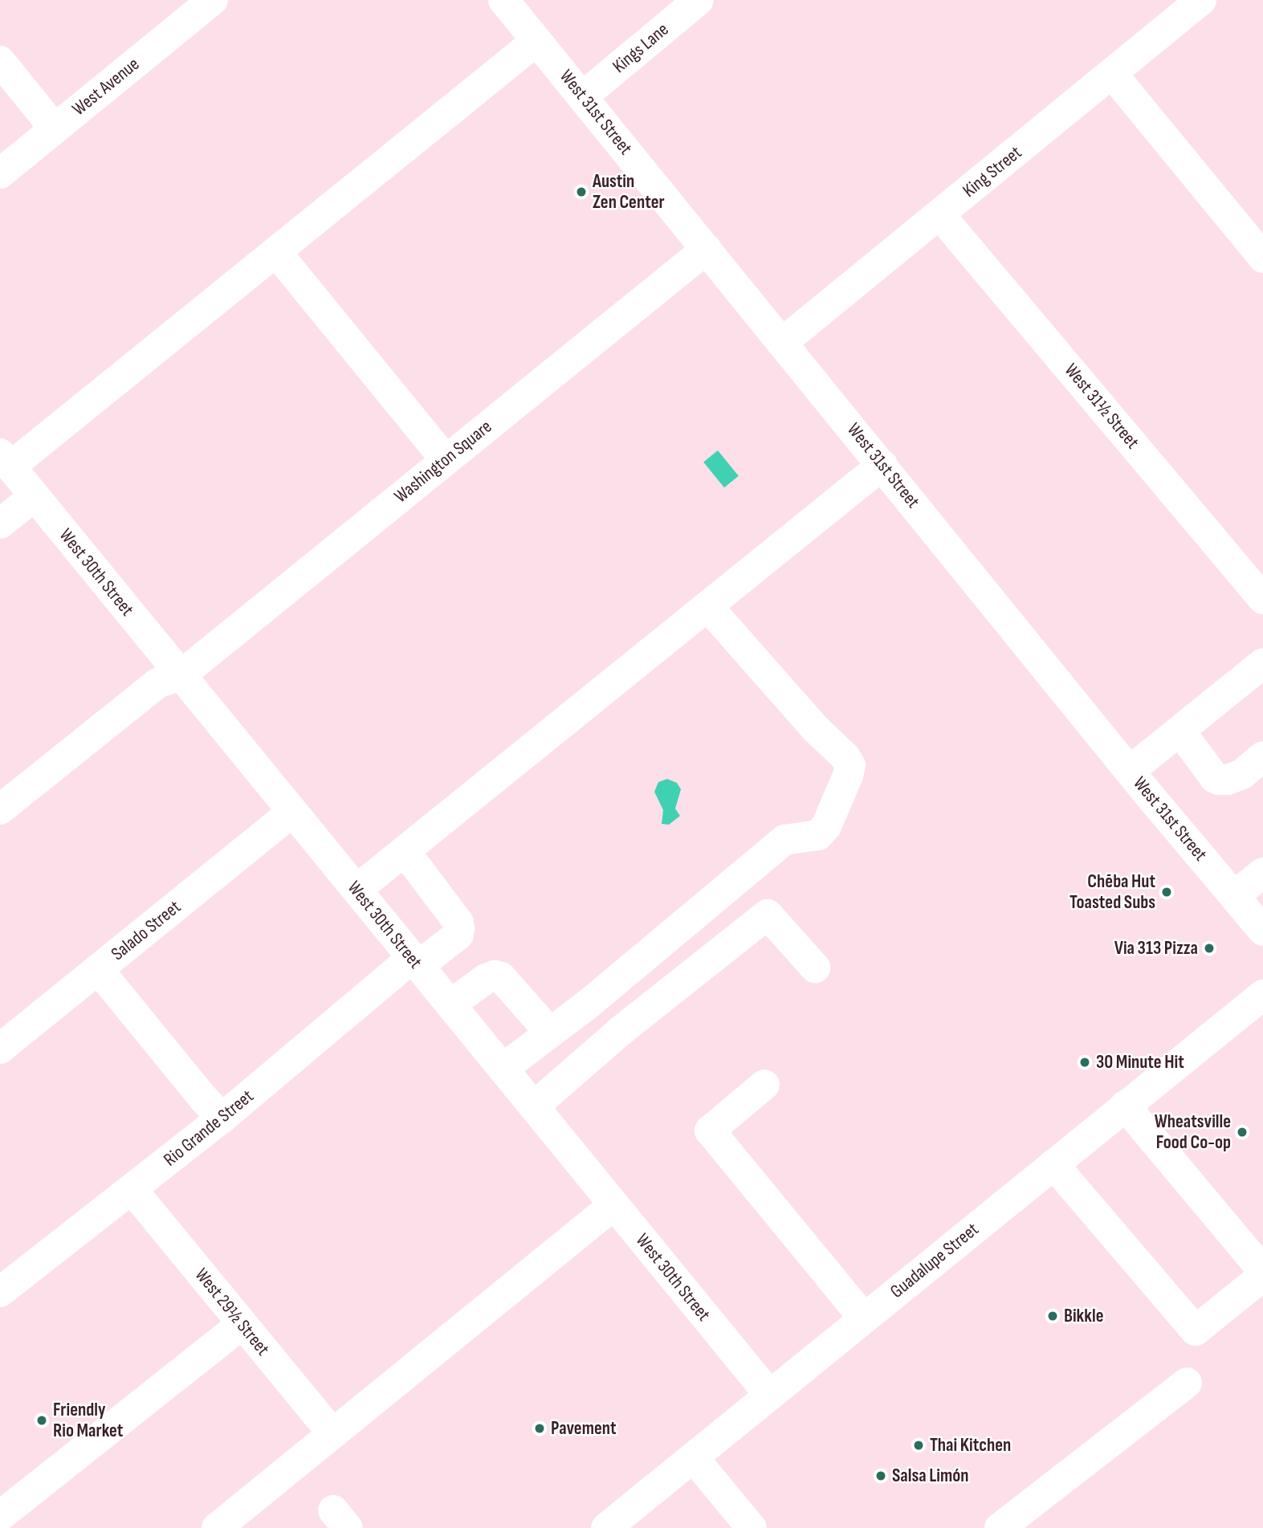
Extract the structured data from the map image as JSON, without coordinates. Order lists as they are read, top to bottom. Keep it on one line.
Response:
{"streets":{"street":["Kings Lane","West Avenue","West 31st Street","King Street","West 31½ Street","Washington Square","West 30th Street","Salado Street","Rio Grande Street","Guadalupe Street","West 29½ Street"]},"crossings":[["Kings Lane","West 31st Street"],["West 31st Street","King Street"],["West 31st Street","Washington Square"],["King Street","West 31½ Street"],["Washington Square","West 30th Street"],["West 30th Street","Salado Street"],["West 30th Street","Rio Grande Street"],["West 30th Street","Guadalupe Street"],["Rio Grande Street","West 29½ Street"]],"places":["Austin Zen Center","Chēba Hut Toasted Subs","Via 313 Pizza","30 Minute Hit","Wheatsville Food Co-op","Bikkle","Friendly Rio Market","Pavement","Thai Kitchen","Salsa Limón"]}
